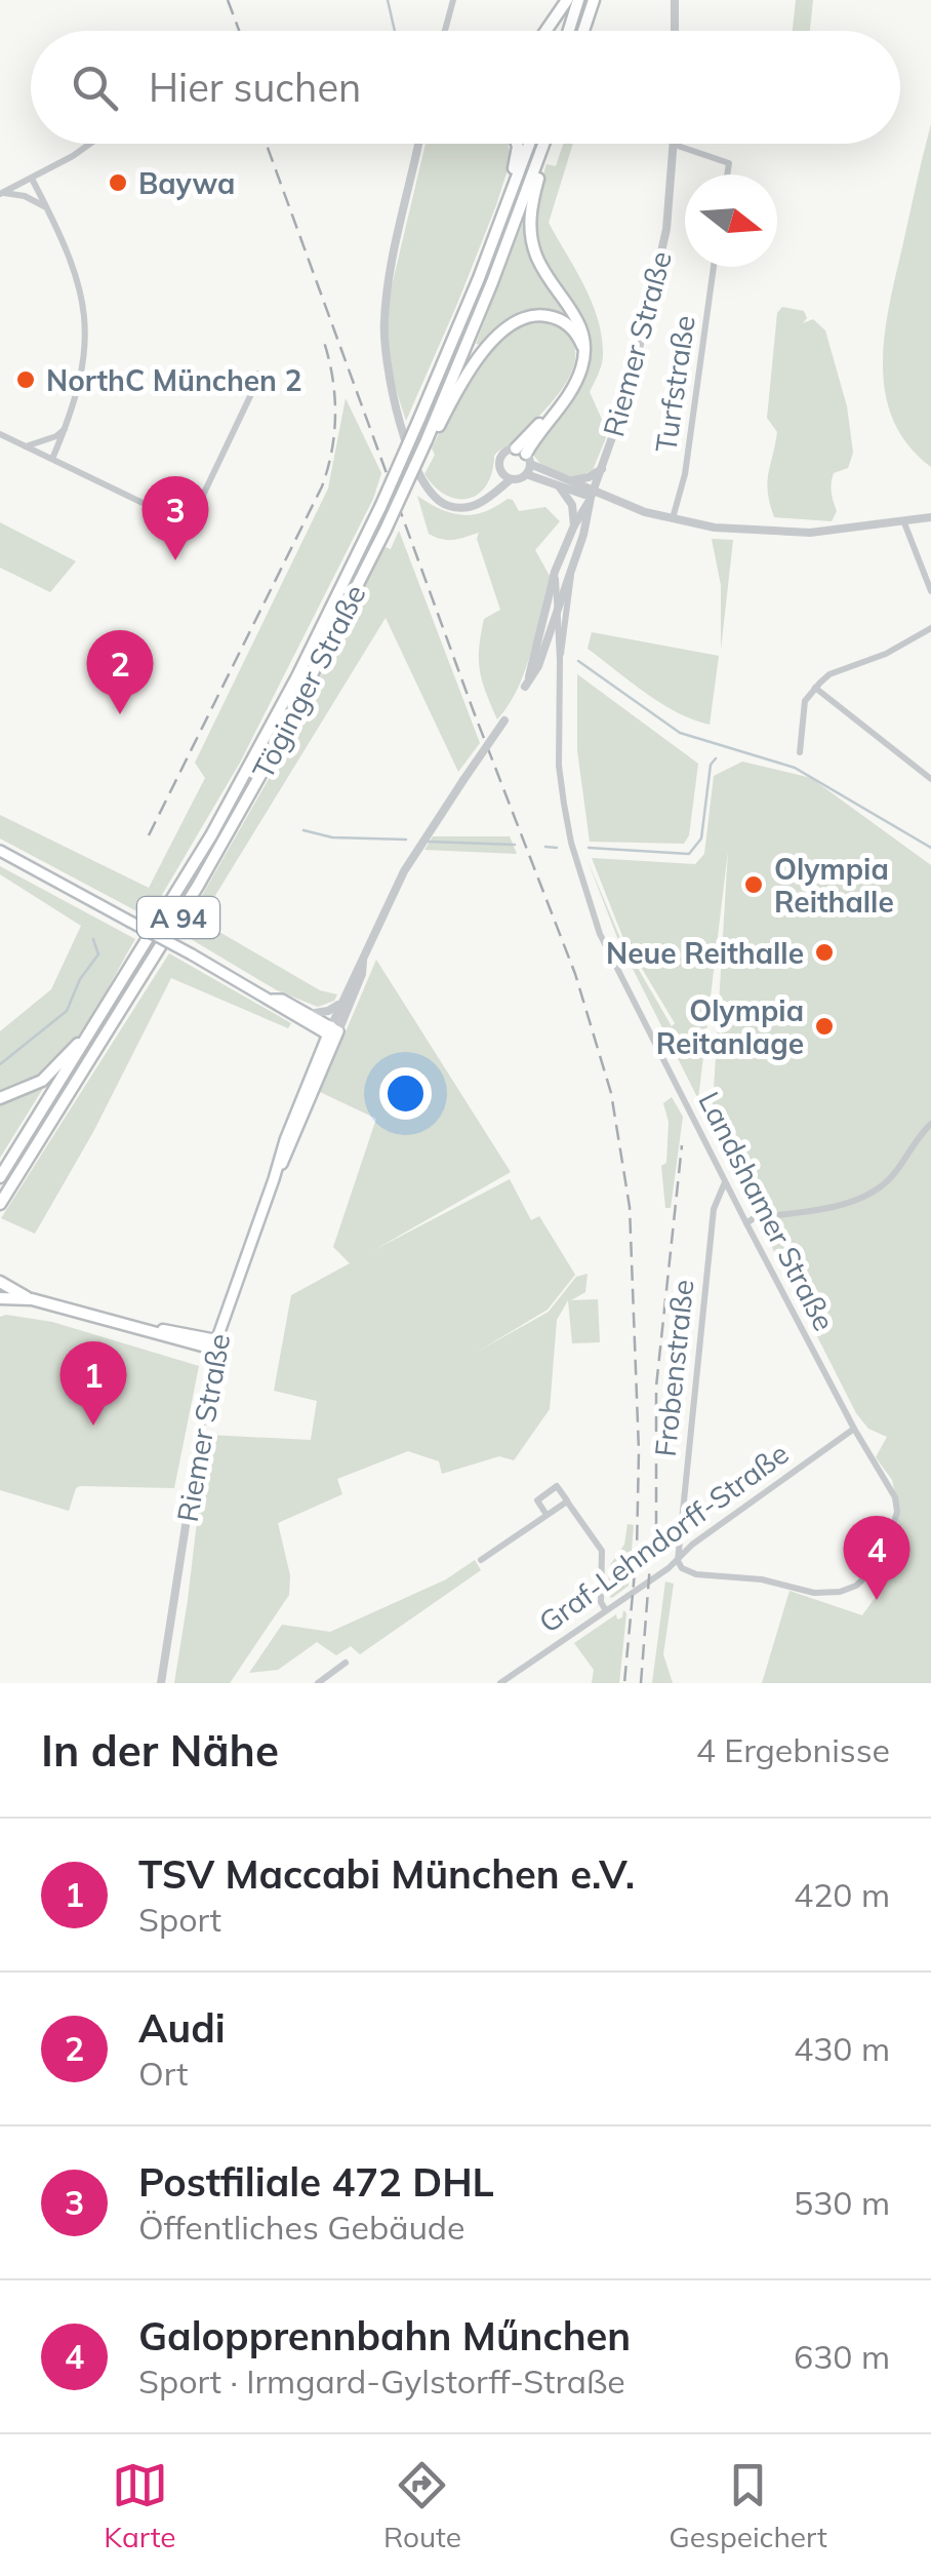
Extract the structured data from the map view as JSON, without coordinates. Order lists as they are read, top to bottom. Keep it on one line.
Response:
{"streets":{"highway":["Töginger Straße","A 94"],"main road":["Riemer Straße"],"street":["Turfstraße","Landshamer Straße","Frobenstraße","Graf-Lehndorff-Straße"]},"crossings":[["Riemer Straße","Landshamer Straße"],["Landshamer Straße","Frobenstraße"],["Landshamer Straße","Graf-Lehndorff-Straße"],["Frobenstraße","Graf-Lehndorff-Straße"]],"places":["Baywa","NorthC München 2","Olympia Reithalle","Neue Reithalle","Olympia Reitanlage"],"north":"right","page":{"search":"Hier suchen","pins":["3","2","1","4"],"heading":["In der Nähe","4 Ergebnisse"],"list":[{"mark":"1","name":"TSV Maccabi München e.V.","note":"Sport","value":"420 m"},{"mark":"2","name":"Audi","note":"Ort","value":"430 m"},{"mark":"3","name":"Postfiliale 472 DHL","note":"Öffentliches Gebäude","value":"530 m"},{"mark":"4","name":"Galopprennbahn Műnchen","note":"Sport · Irmgard-Gylstorff-Straße","value":"630 m"}],"nav":["Karte","Route","Gespeichert"]}}
